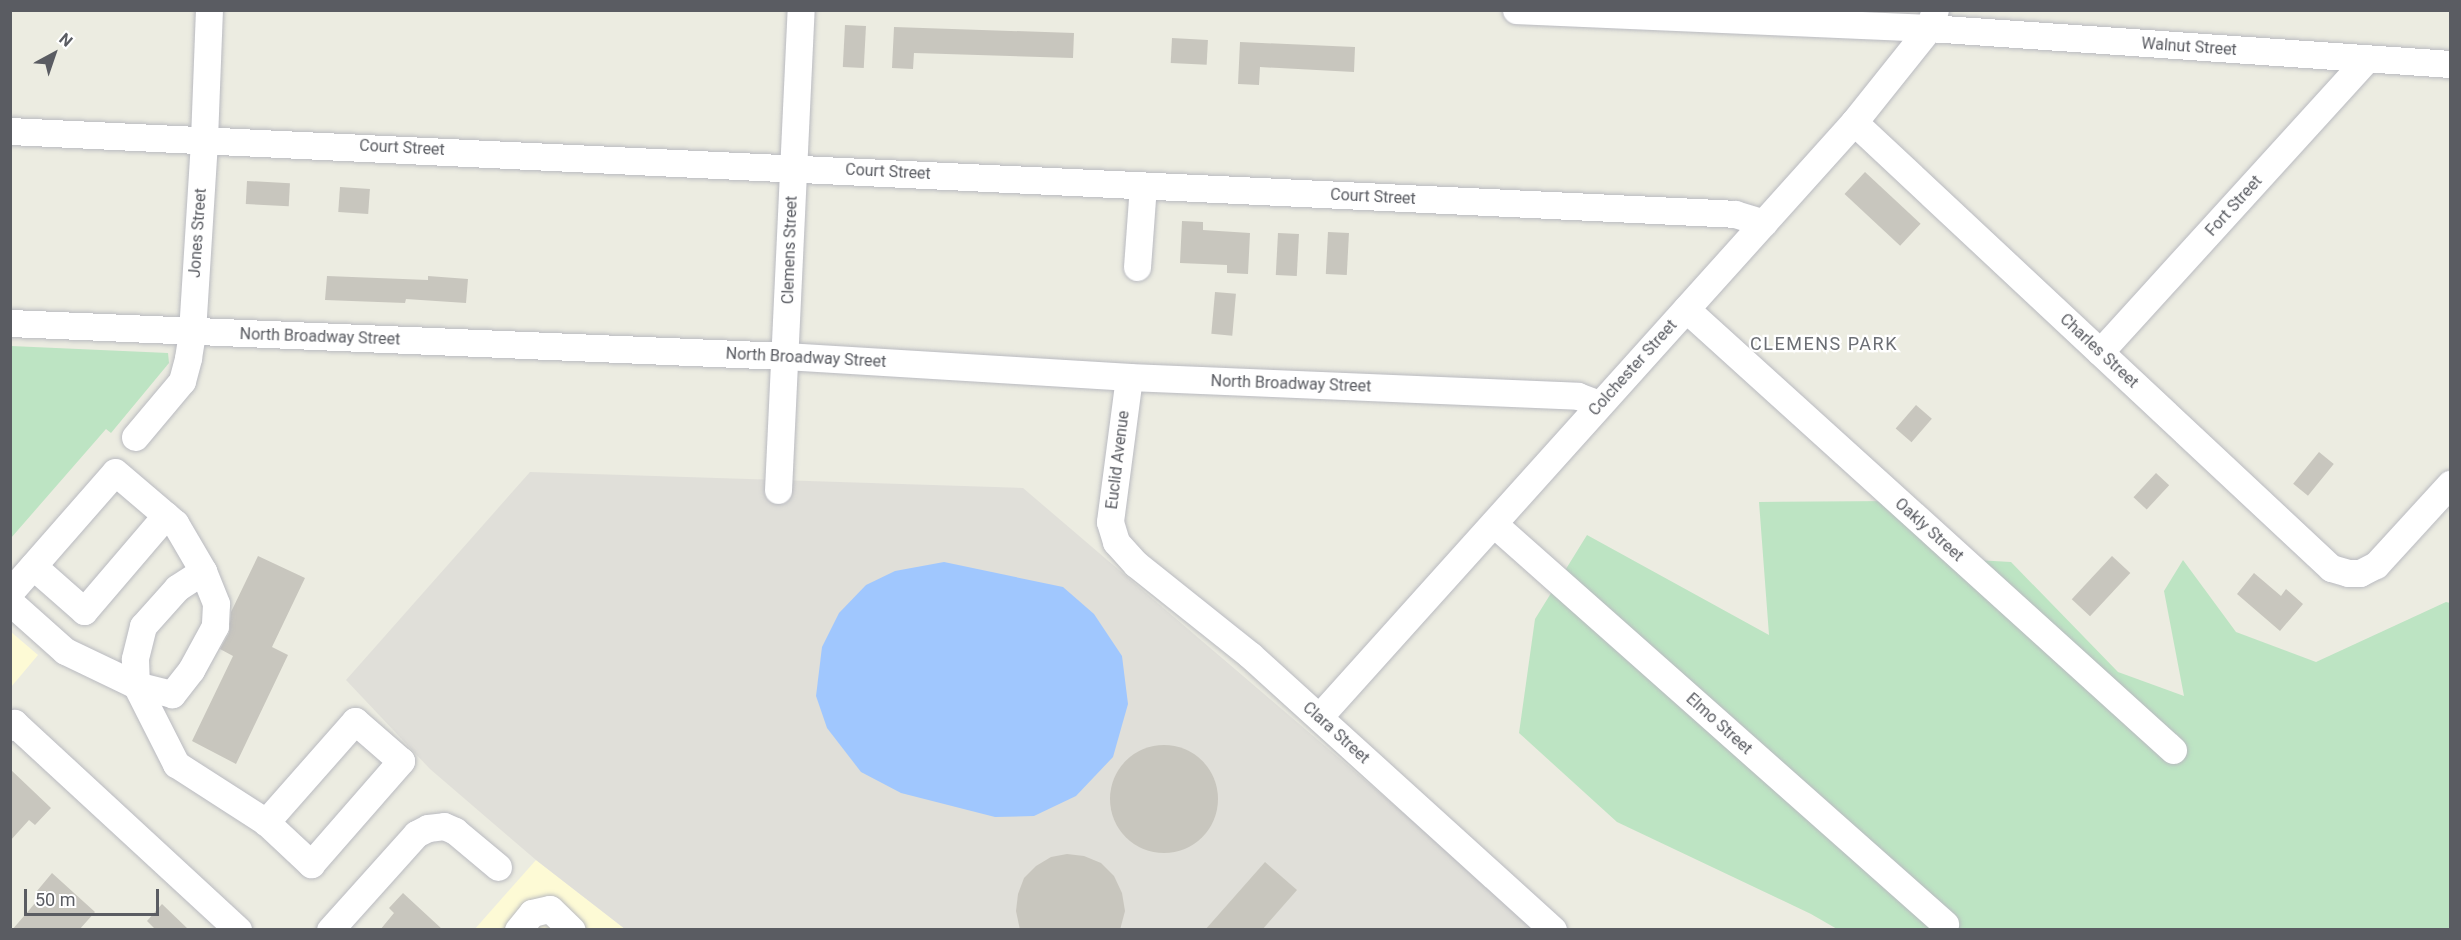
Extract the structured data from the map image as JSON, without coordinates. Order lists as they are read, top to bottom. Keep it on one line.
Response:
{"streets":{"street":["Walnut Street","Court Street","Fort Street","Jones Street","Clemens Street","North Broadway Street","Charles Street","Colchester Street","Euclid Avenue","Oakly Street","Elmo Street","Clara Street"]},"crossings":[["Walnut Street","Fort Street"],["Walnut Street","Colchester Street"],["Court Street","Jones Street"],["Court Street","Clemens Street"],["Court Street","Colchester Street"],["Fort Street","Charles Street"],["Jones Street","North Broadway Street"],["Clemens Street","North Broadway Street"],["North Broadway Street","Colchester Street"],["North Broadway Street","Euclid Avenue"],["Charles Street","Colchester Street"],["Colchester Street","Oakly Street"],["Colchester Street","Elmo Street"],["Colchester Street","Clara Street"],["Euclid Avenue","Clara Street"]],"districts":["CLEMENS PARK"],"scale_bar":"50 m","north":"top right"}
